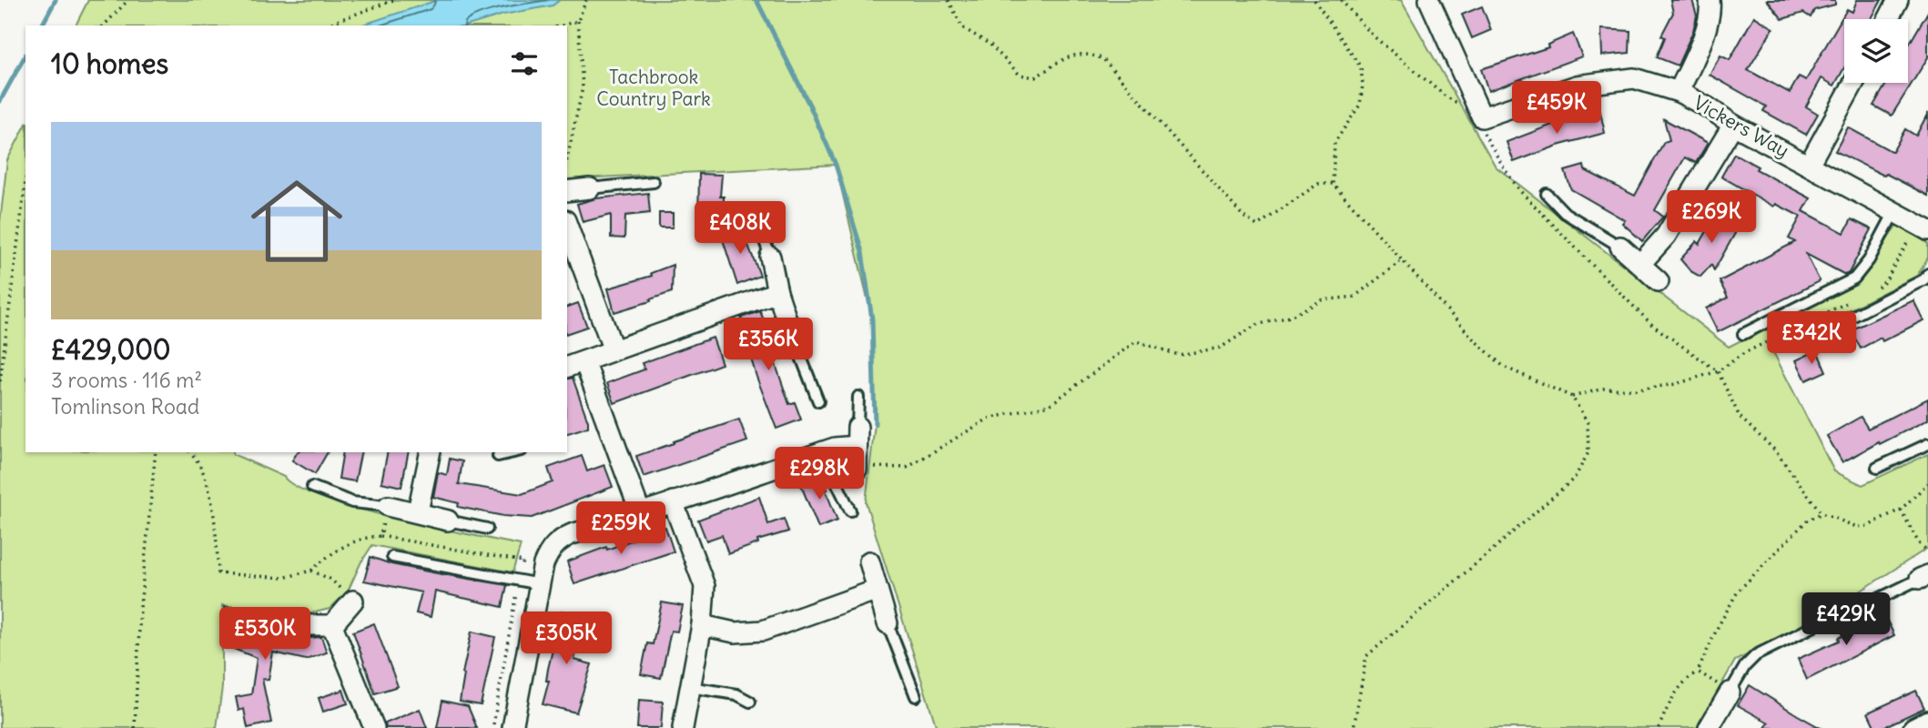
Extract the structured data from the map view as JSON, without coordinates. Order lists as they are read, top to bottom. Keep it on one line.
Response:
{"streets":{"street":["Vickers Way"]},"parks":["Tachbrook Country Park"],"page":{"heading":"10 homes","price":["£459K","£269K","£408K","£342K","£356K","£298K","£259K","£429K","£530K","£305K"],"list":[{"name":"£429,000","note":"3 rooms · 116 m² · Tomlinson Road"}]}}
